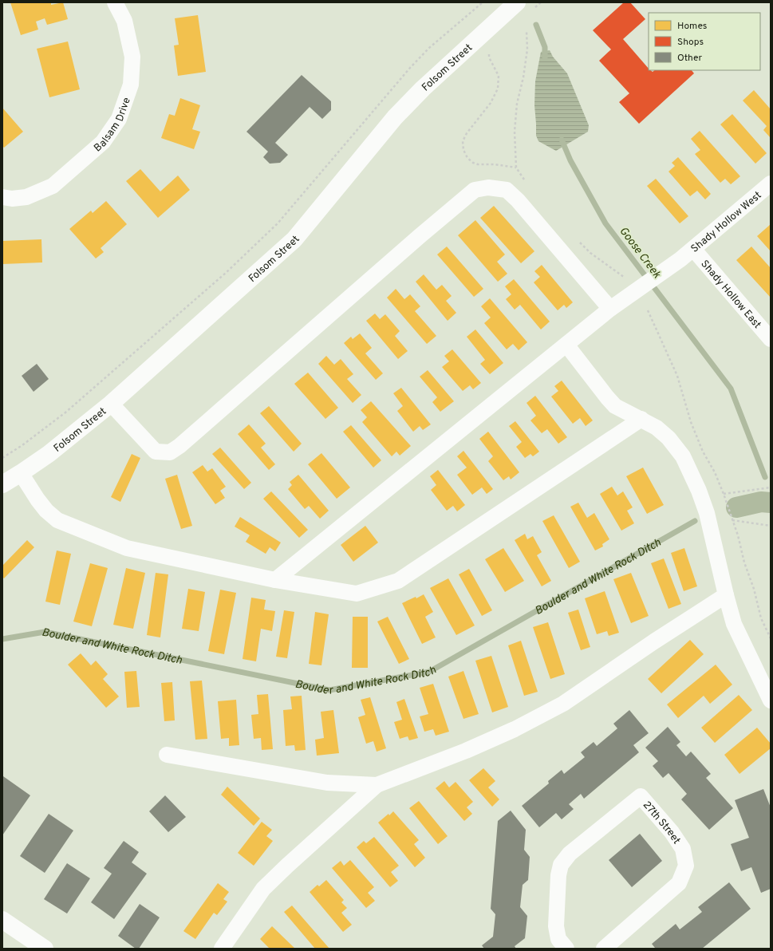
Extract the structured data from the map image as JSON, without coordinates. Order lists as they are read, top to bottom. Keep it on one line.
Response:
{"streets":{"main road":["Folsom Street"],"street":["Balsam Drive","Shady Hollow West","Shady Hollow East","27th Street"]},"crossings":[["Shady Hollow West","Shady Hollow East"]],"water":["Goose Creek","Boulder and White Rock Ditch"],"legend":["Homes","Shops","Other"]}
